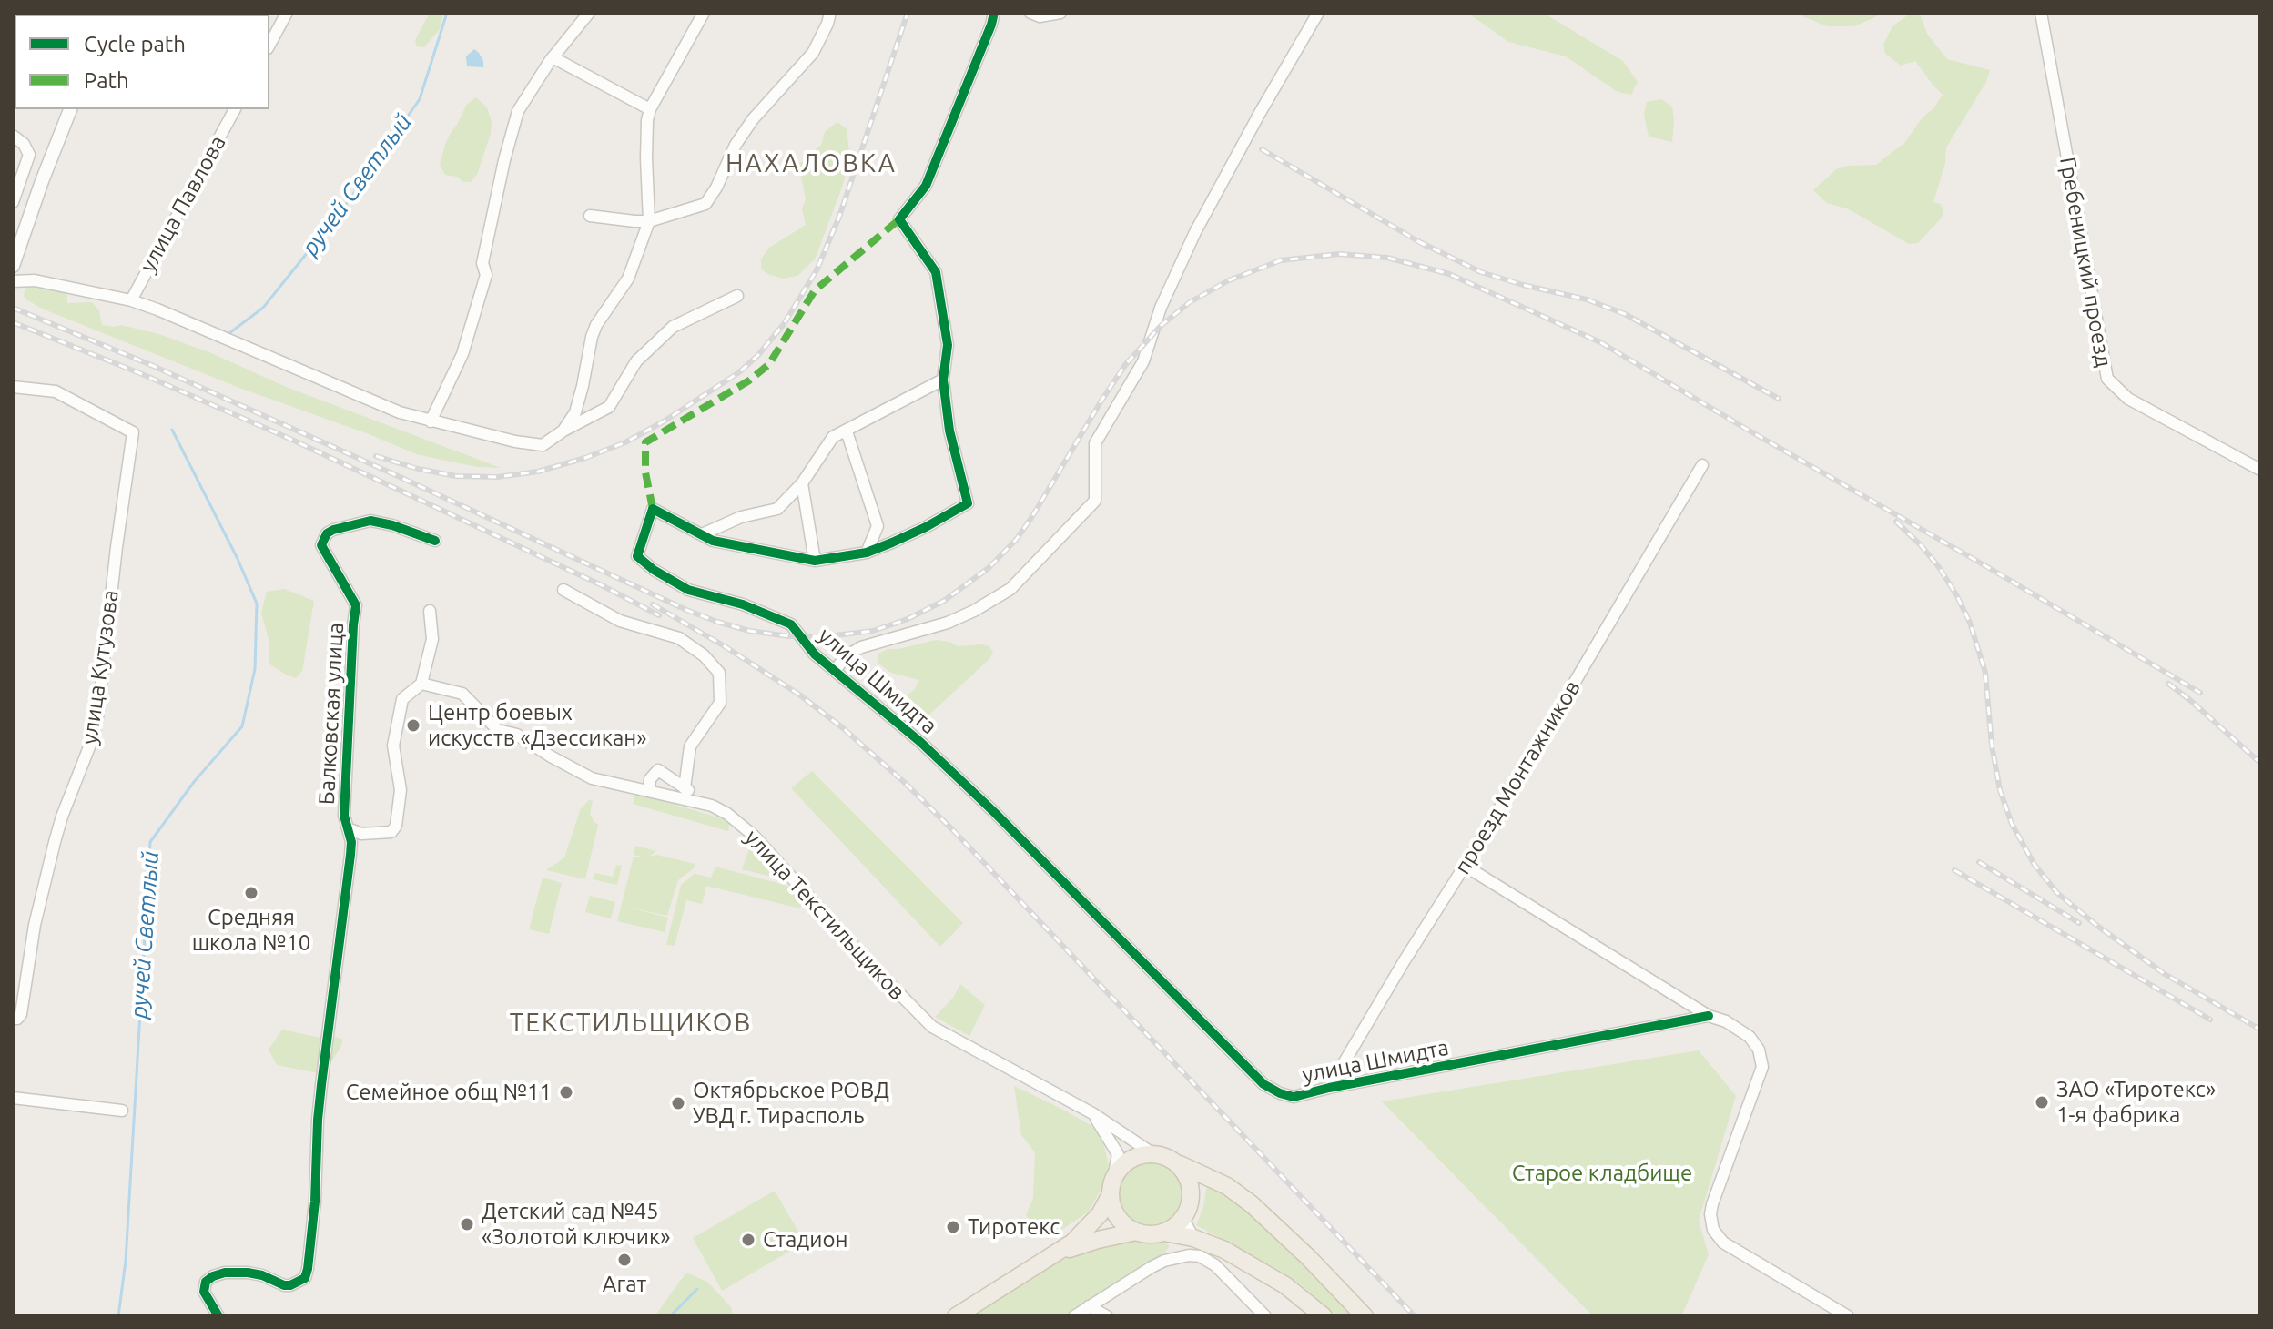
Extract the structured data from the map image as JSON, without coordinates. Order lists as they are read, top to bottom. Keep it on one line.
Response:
{"streets":{"street":["улица Павлова","Гребеницкий проезд","улица Кутузова","улица Шмидта","Балковская улица","проезд Монтажников","улица Текстильщиков"]},"crossings":[["улица Шмидта","проезд Монтажников"]],"districts":["НАХАЛОВКА","ТЕКСТИЛЬЩИКОВ"],"water":["ручей Светлый"],"parks":["Старое кладбище"],"places":["Центр боевых искусств «Дзессикан»","Средняя школа №10","Семейное общ №11","ЗАО «Тиротекс» 1-я фабрика","Октябрьское РОВД УВД г. Тирасполь","Детский сад №45 «Золотой ключик»","Тиротекс","Стадион","Агат"],"legend":["Cycle path","Path"]}
